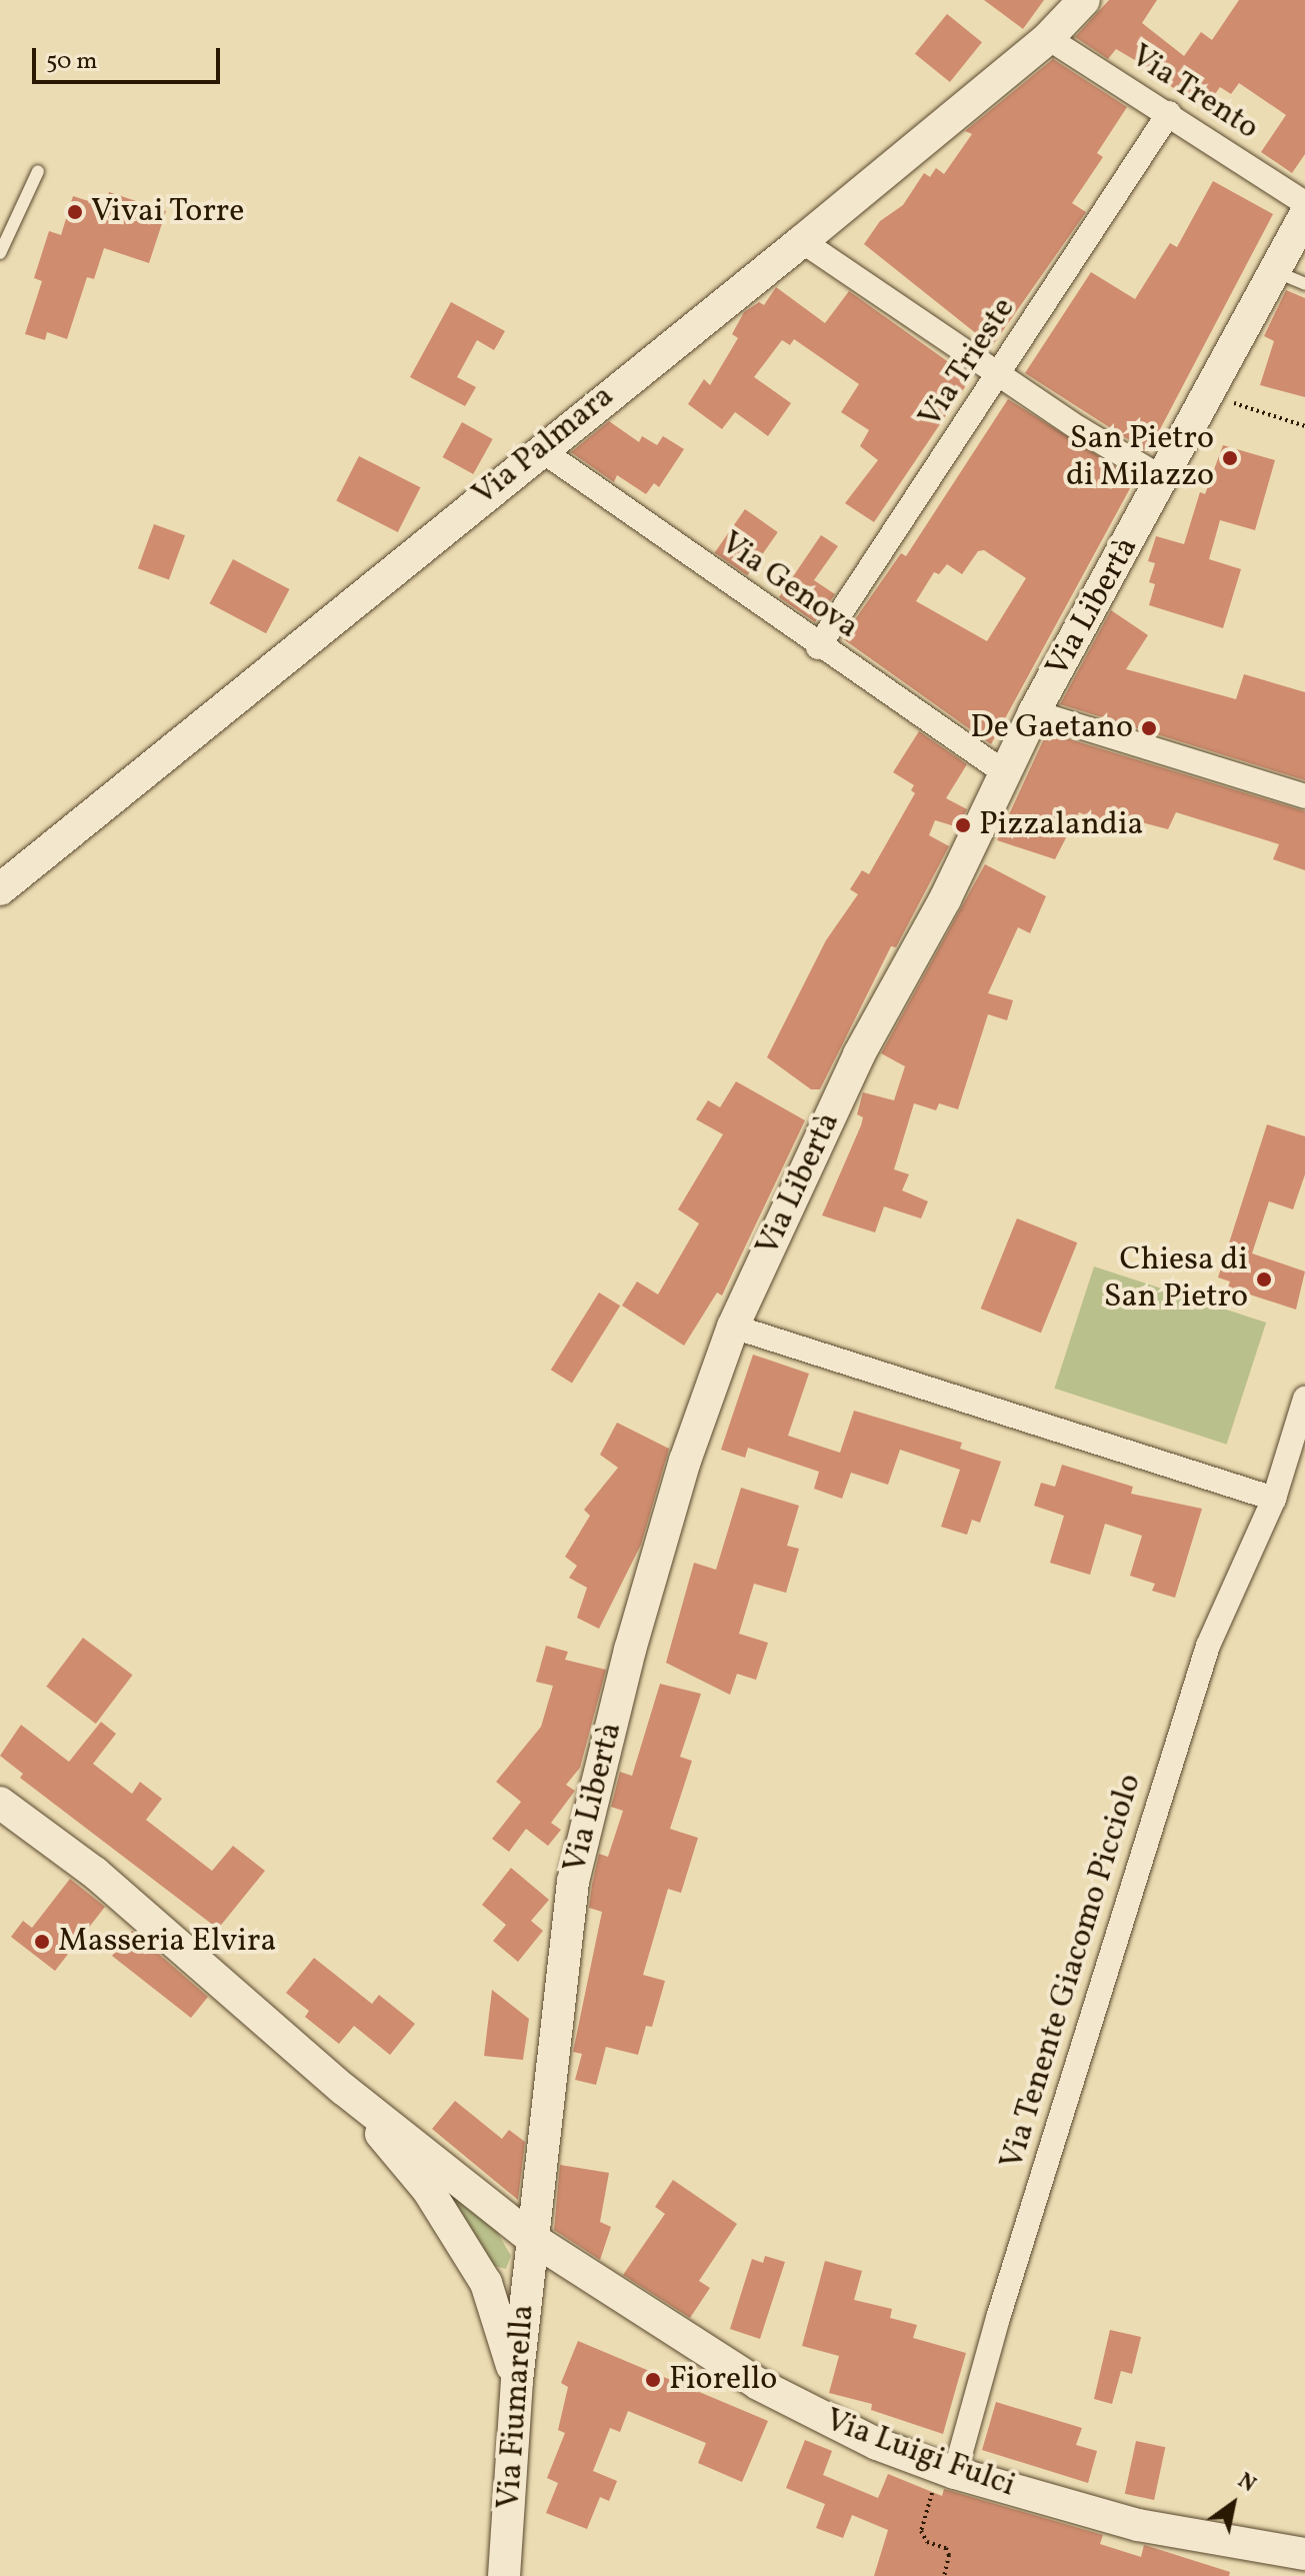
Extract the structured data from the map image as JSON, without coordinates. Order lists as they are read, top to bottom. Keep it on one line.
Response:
{"streets":{"street":["Via Trento","Via Trieste","Via Palmara","Via Genova","Via Libertà","Via Tenente Giacomo Picciolo","Via Fiumarella","Via Luigi Fulci"]},"crossings":[["Via Trento","Via Trieste"],["Via Trento","Via Palmara"],["Via Trieste","Via Genova"],["Via Palmara","Via Genova"],["Via Genova","Via Libertà"],["Via Libertà","Via Fiumarella"],["Via Libertà","Via Luigi Fulci"],["Via Tenente Giacomo Picciolo","Via Luigi Fulci"],["Via Fiumarella","Via Luigi Fulci"]],"places":["Vivai Torre","San Pietro di Milazzo","De Gaetano","Pizzalandia","Chiesa di San Pietro","Masseria Elvira","Fiorello"],"scale_bar":"50 m","north":"top right"}
